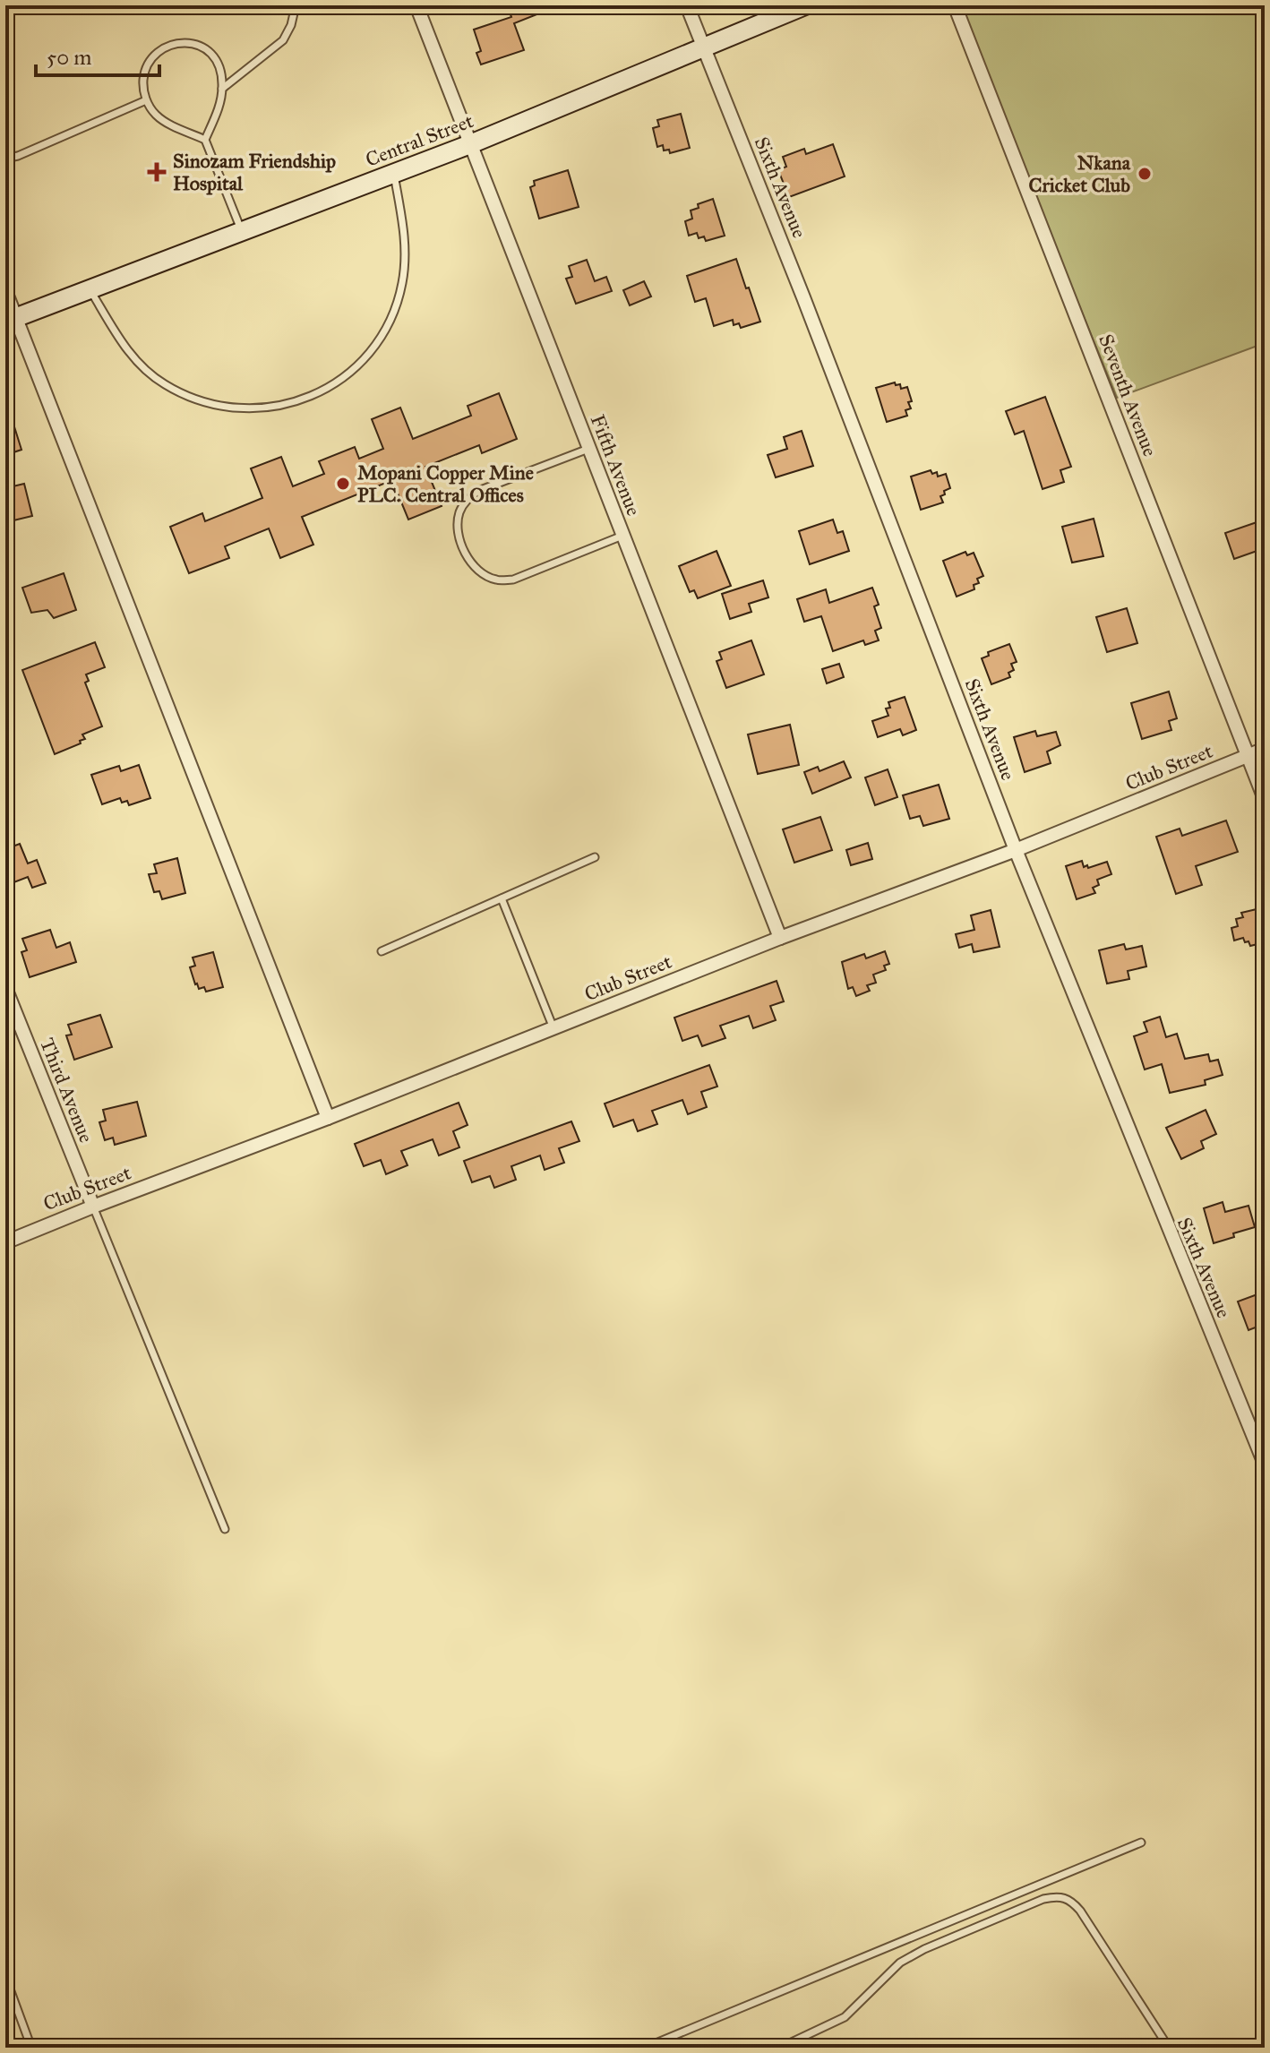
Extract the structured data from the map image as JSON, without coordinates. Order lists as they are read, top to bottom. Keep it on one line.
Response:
{"streets":{"main road":["Central Street"],"street":["Sixth Avenue","Seventh Avenue","Fifth Avenue","Club Street","Third Avenue"]},"crossings":[["Central Street","Sixth Avenue"],["Central Street","Fifth Avenue"],["Sixth Avenue","Club Street"],["Seventh Avenue","Club Street"],["Fifth Avenue","Club Street"],["Club Street","Third Avenue"]],"places":{"health":["Sinozam Friendship Hospital"],"other":["Nkana Cricket Club","Mopani Copper Mine PLC. Central Offices"]},"scale_bar":"50 m"}
